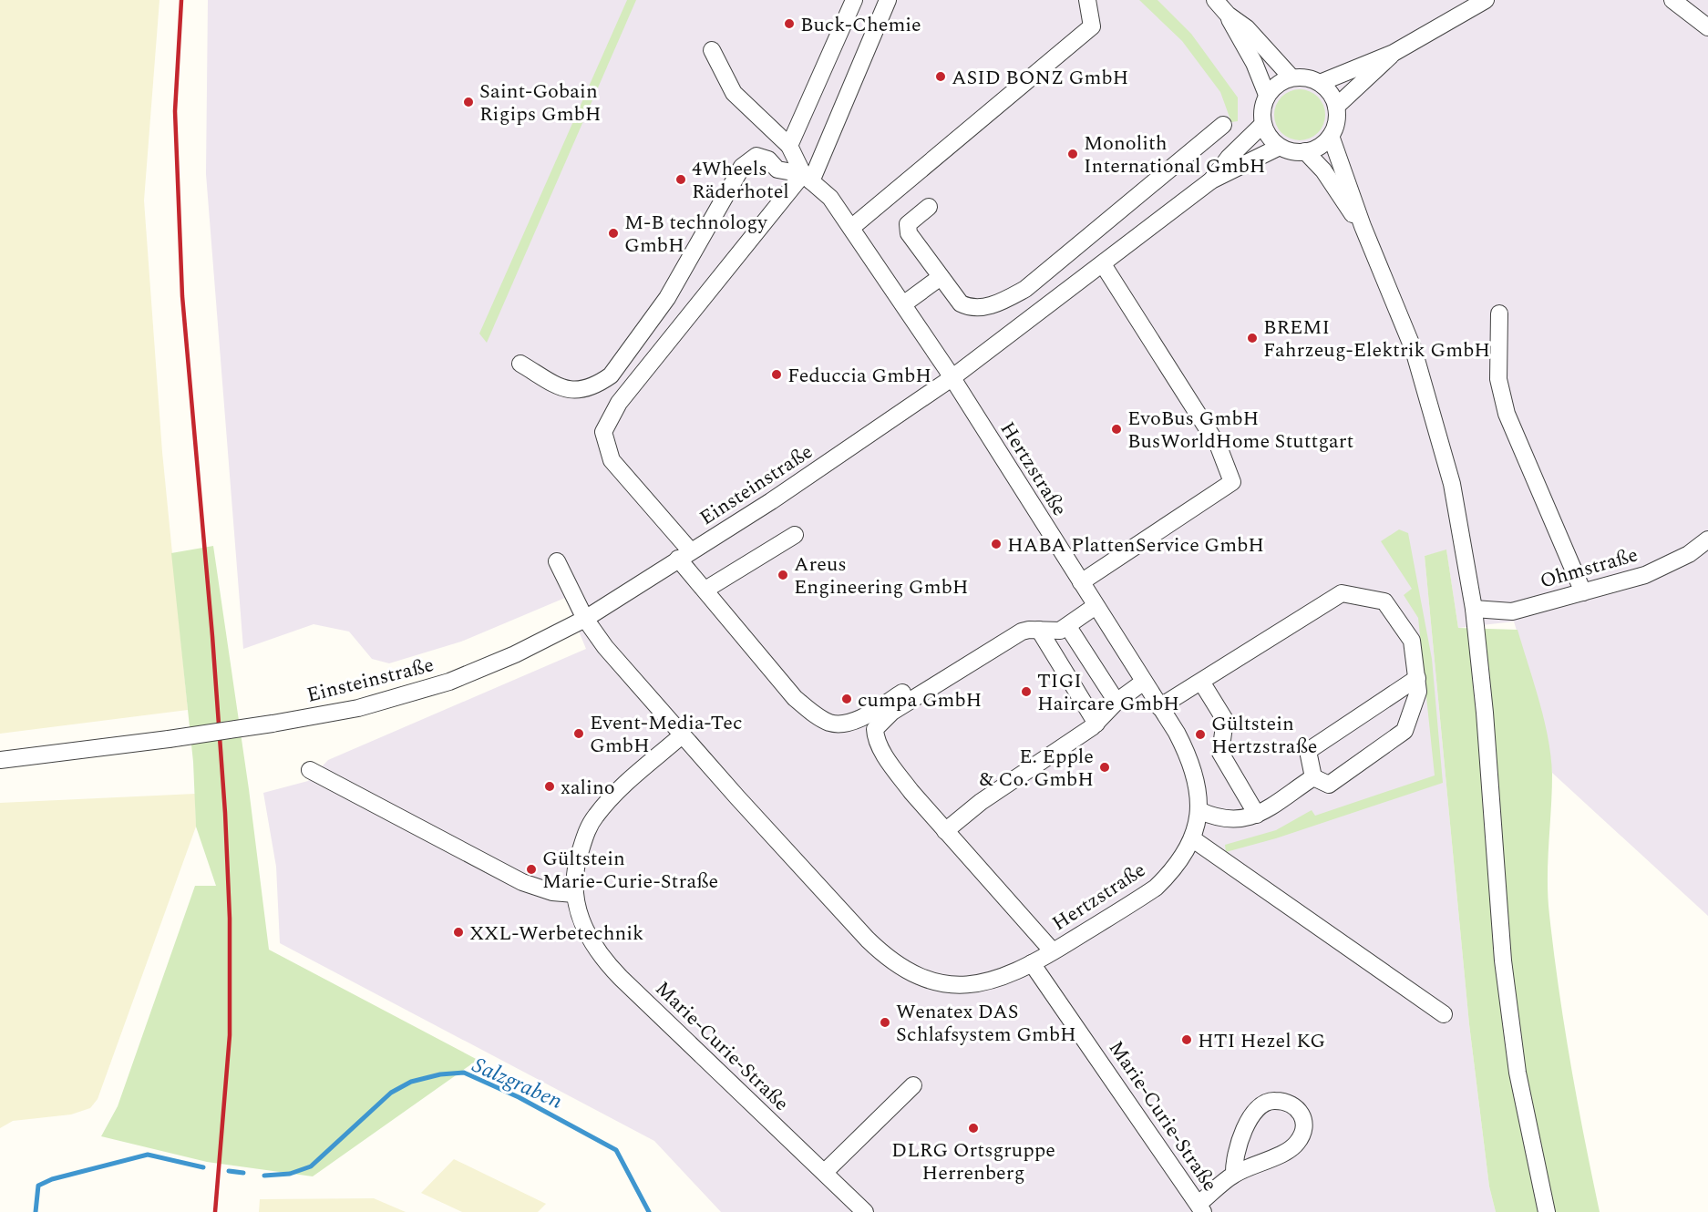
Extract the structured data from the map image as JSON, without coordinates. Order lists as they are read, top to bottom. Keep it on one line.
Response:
{"streets":{"street":["Hertzstraße","Einsteinstraße","Ohmstraße","Marie-Curie-Straße"]},"crossings":[["Hertzstraße","Einsteinstraße"],["Hertzstraße","Marie-Curie-Straße"]],"water":["Salzgraben"],"places":["Buck-Chemie","ASID BONZ GmbH","Saint-Gobain Rigips GmbH","Monolith International GmbH","4Wheels Räderhotel","M-B technology GmbH","BREMI Fahrzeug-Elektrik GmbH","Feduccia GmbH","EvoBus GmbH BusWorldHome Stuttgart","HABA PlattenService GmbH","Areus Engineering GmbH","TIGI Haircare GmbH","cumpa GmbH","Event-Media-Tec GmbH","Gültstein Hertzstraße","E. Epple & Co. GmbH","xalino","Gültstein Marie-Curie-Straße","XXL-Werbetechnik","Wenatex DAS Schlafsystem GmbH","HTI Hezel KG","DLRG Ortsgruppe Herrenberg"]}
